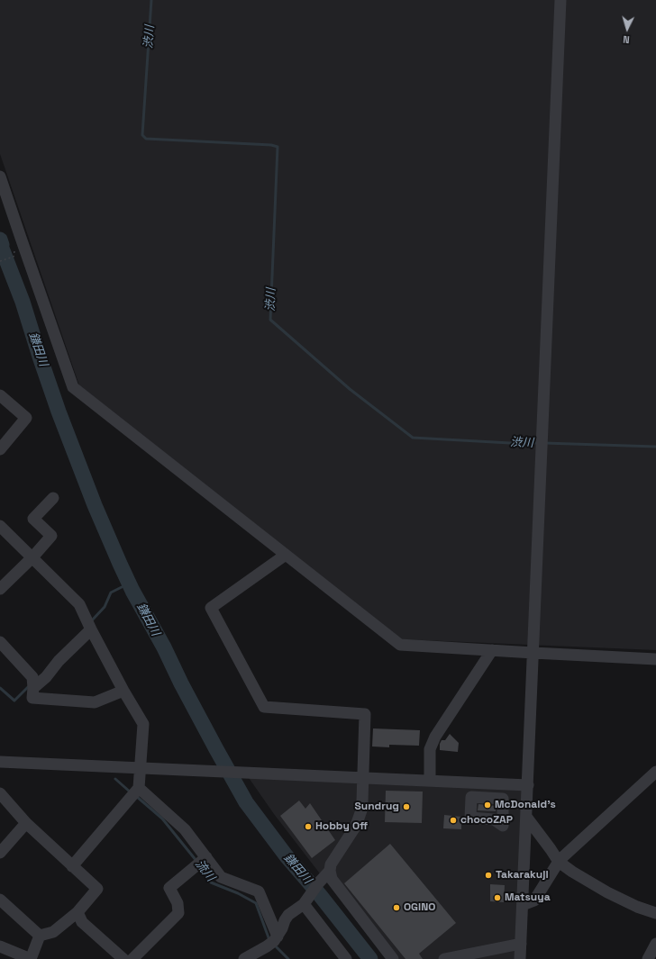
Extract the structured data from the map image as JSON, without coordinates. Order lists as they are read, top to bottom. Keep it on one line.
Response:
{"water":["渋川","鎌田川","流川"],"places":["McDonald's","Sundrug","chocoZAP","Hobby Off","Takarakuji","Matsuya","OGINO"],"north":"bottom"}
